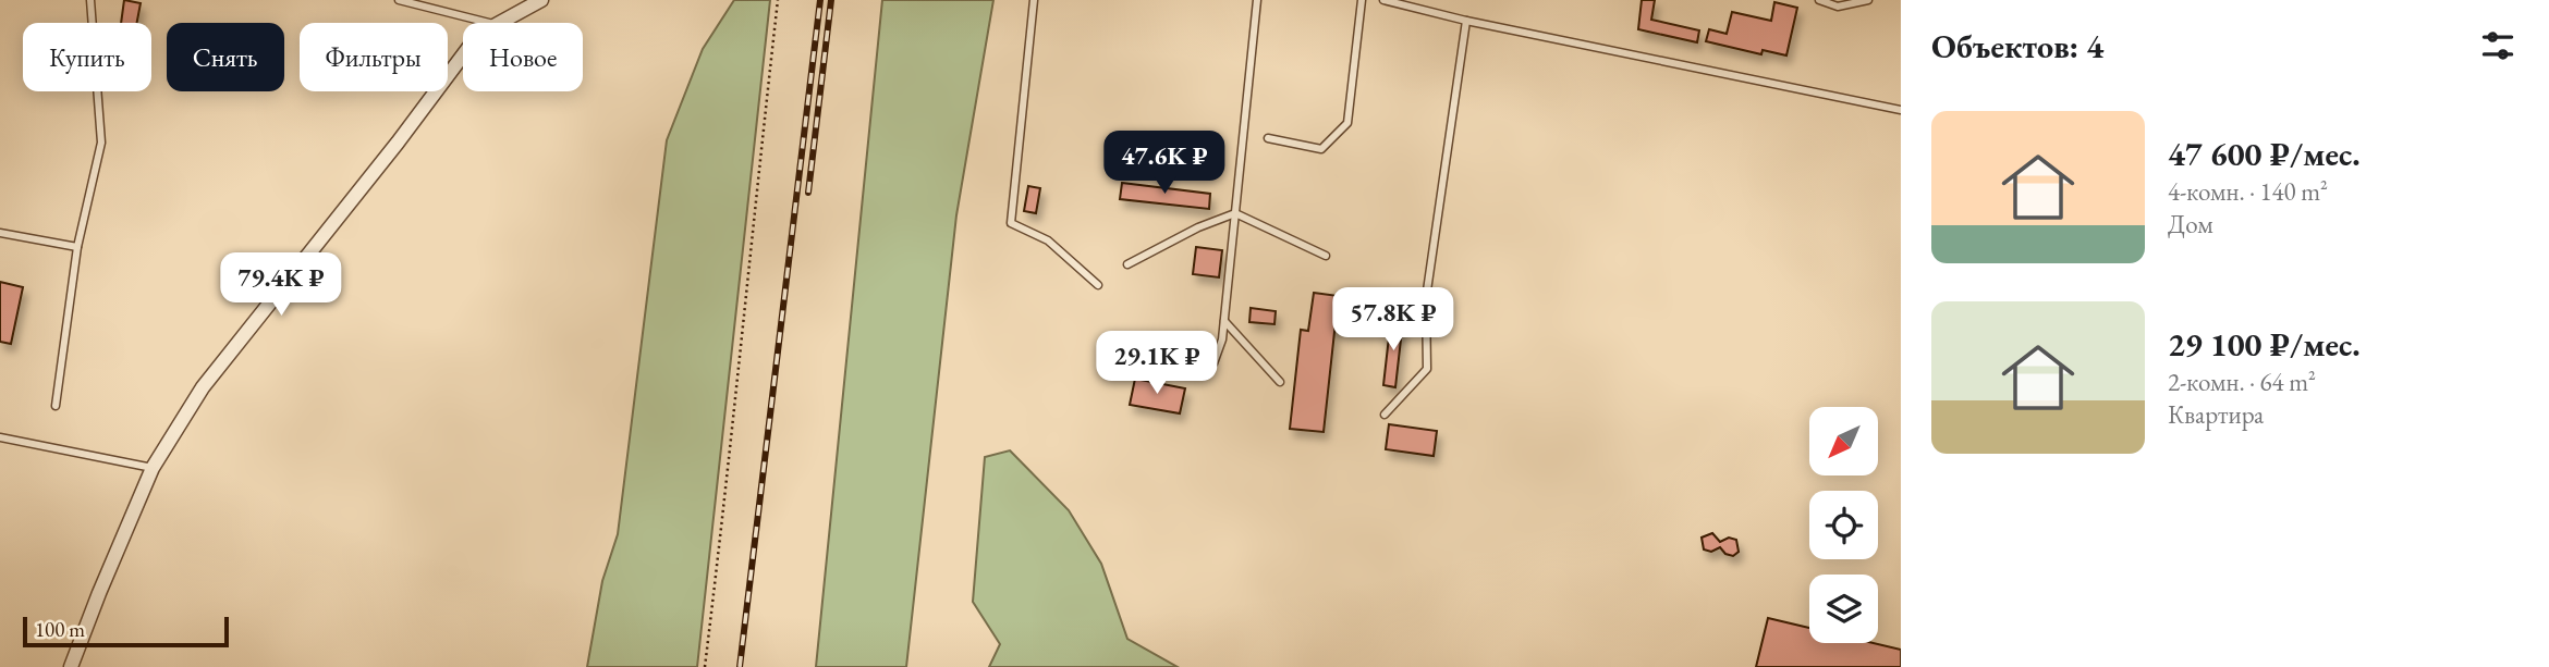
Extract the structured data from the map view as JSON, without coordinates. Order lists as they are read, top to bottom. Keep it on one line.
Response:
{"scale_bar":"100 m","north":"bottom left","page":{"heading":"Объектов: 4","chip":["Купить","Снять","Фильтры","Новое"],"list":[{"name":"47 600 ₽/мес.","note":"4-комн. · 140 m² · Дом"},{"name":"29 100 ₽/мес.","note":"2-комн. · 64 m² · Квартира"}],"price":["47.6K ₽","79.4K ₽","57.8K ₽","29.1K ₽"],"scale":"100 m"}}
